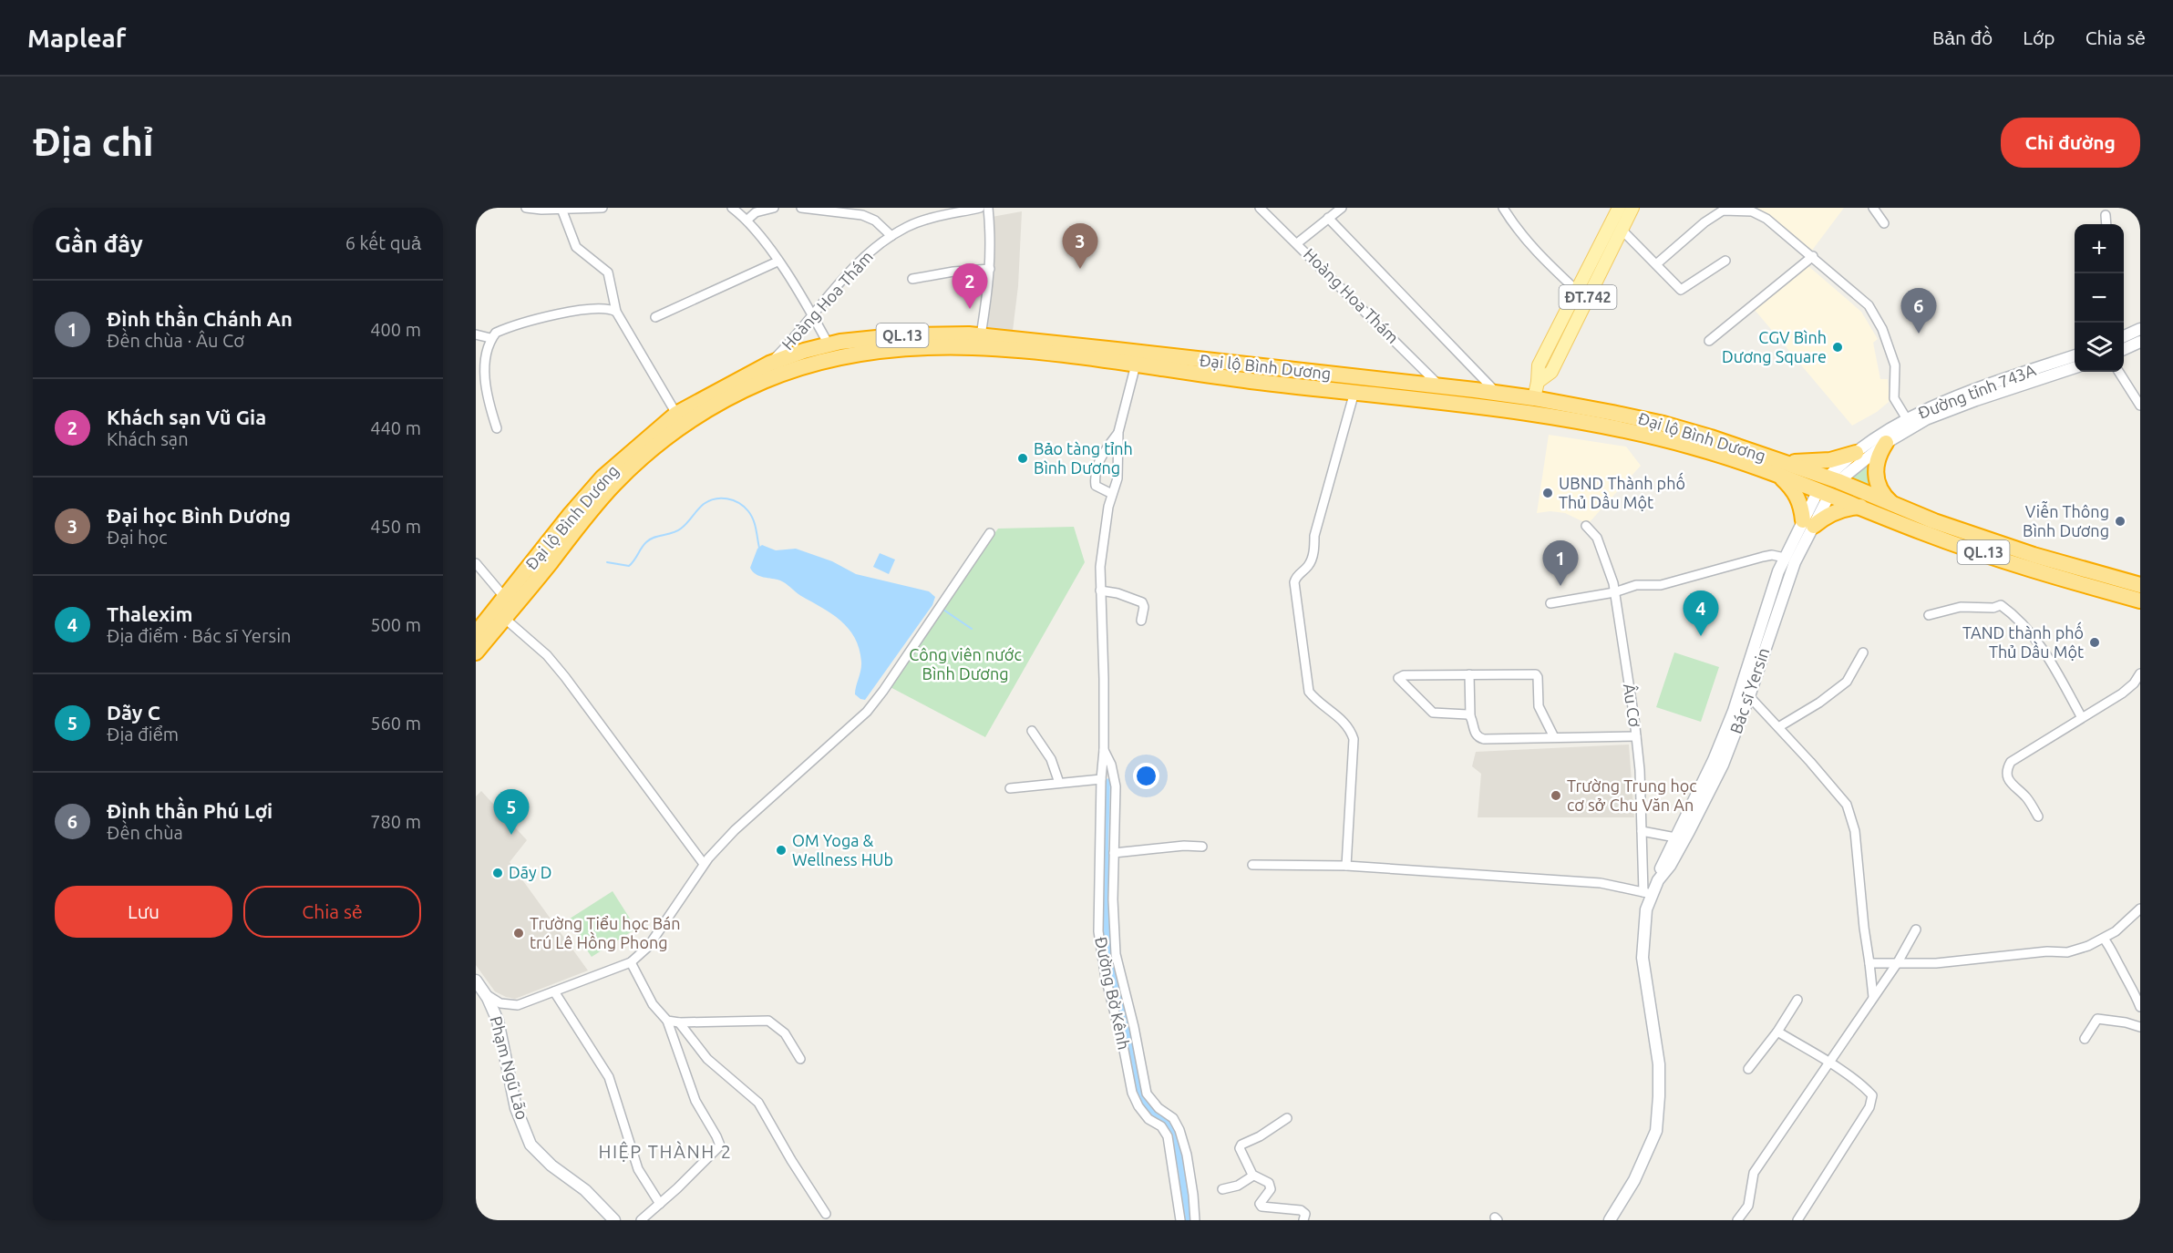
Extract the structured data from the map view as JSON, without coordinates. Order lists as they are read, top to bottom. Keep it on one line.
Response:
{"streets":{"highway":["QL.13","Đại lộ Bình Dương"],"main road":["ĐT.742","Đường tỉnh 743A","Bác sĩ Yersin","Phạm Ngũ Lão"],"street":["Hoàng Hoa Thám","Âu Cơ","Đường Bờ Kênh"]},"crossings":[["Hoàng Hoa Thám","Đại lộ Bình Dương"],["ĐT.742","Đại lộ Bình Dương"],["Đại lộ Bình Dương","Đường tỉnh 743A"],["Đại lộ Bình Dương","Bác sĩ Yersin"],["Bác sĩ Yersin","Âu Cơ"]],"districts":["HIỆP THÀNH 2"],"parks":["Công viên nước Bình Dương"],"places":["CGV Bình Dương Square","Bảo tàng tỉnh Bình Dương","UBND Thành phố Thủ Dầu Một","Viễn Thông Bình Dương","TAND thành phố Thủ Dầu Một","Trường Trung học cơ sở Chu Văn An","OM Yoga & Wellness HUb","Dãy D","Trường Tiểu học Bán trú Lê Hồng Phong"],"page":{"header":"Mapleaf","nav":["Bản đồ","Lớp","Chia sẻ"],"buttons":["Chỉ đường",["Lưu","Chia sẻ"]],"title":"Địa chỉ","heading":["Gần đây","6 kết quả"],"pins":["3","2","6","1","4","5"],"map_buttons":["+","−"],"list":[{"mark":"1","name":"Đình thần Chánh An","note":"Đền chùa · Âu Cơ","value":"400 m"},{"mark":"2","name":"Khách sạn Vũ Gia","note":"Khách sạn","value":"440 m"},{"mark":"3","name":"Đại học Bình Dương","note":"Đại học","value":"450 m"},{"mark":"4","name":"Thalexim","note":"Địa điểm · Bác sĩ Yersin","value":"500 m"},{"mark":"5","name":"Dãy C","note":"Địa điểm","value":"560 m"},{"mark":"6","name":"Đình thần Phú Lợi","note":"Đền chùa","value":"780 m"}]}}
